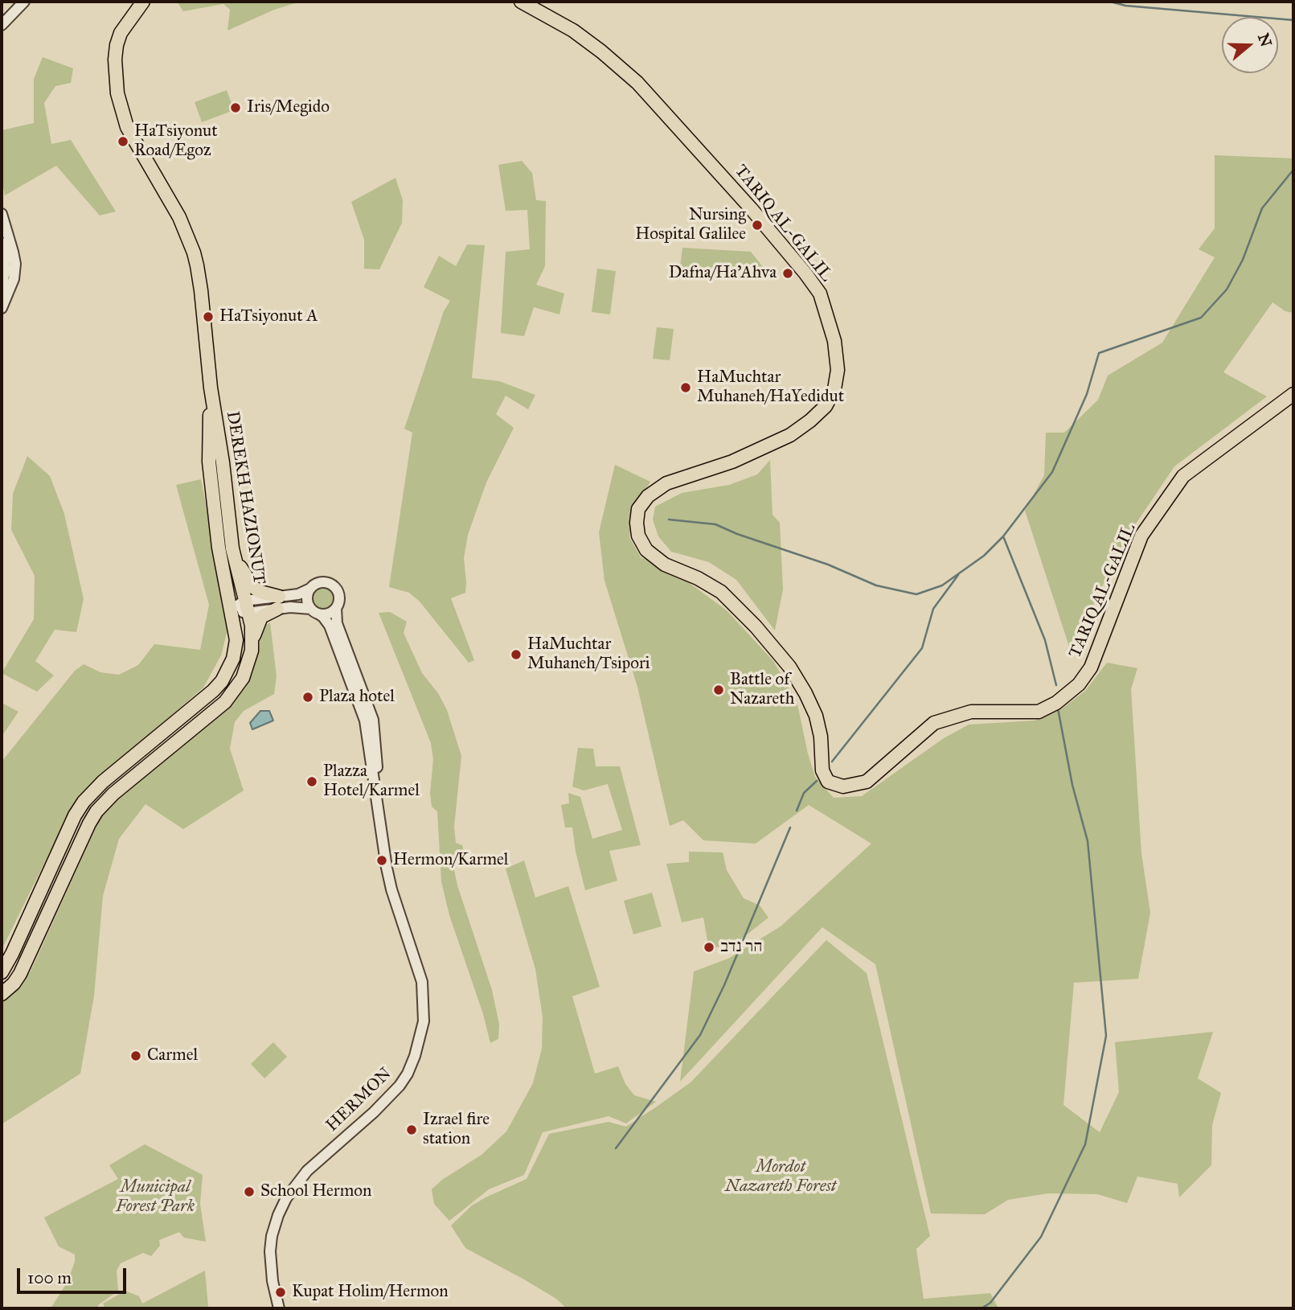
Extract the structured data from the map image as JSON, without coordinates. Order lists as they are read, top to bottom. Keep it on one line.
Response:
{"streets":{"main road":["TARIQ AL-GALIL","DEREKH HAZIONUT"],"street":["HERMON"]},"parks":["Mordot Nazareth Forest","Municipal Forest Park"],"places":["Iris/Megido","HaTsiyonut Road/Egoz","Nursing Hospital Galilee","Dafna/Ha'Ahva","HaTsiyonut A","HaMuchtar Muhaneh/HaYedidut","HaMuchtar Muhaneh/Tsipori","Battle of Nazareth","Plaza hotel","Plazza Hotel/Karmel","Hermon/Karmel","הר נדב","Carmel","Izrael fire station","School Hermon","Kupat Holim/Hermon"],"scale_bar":"100 m","north":"right"}
